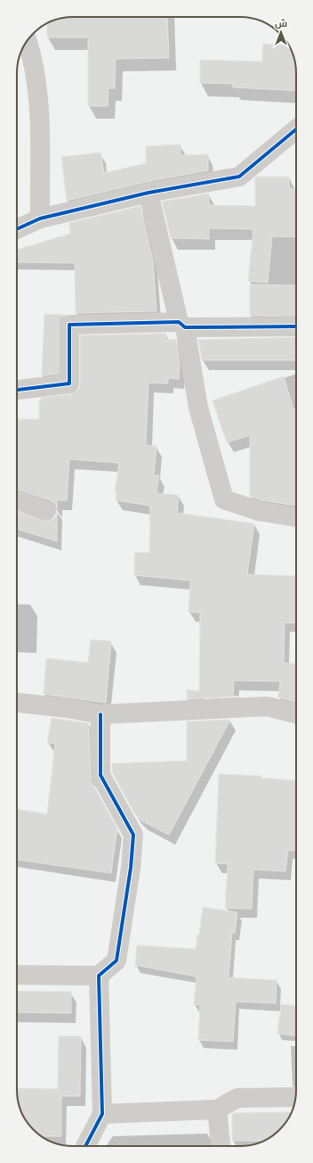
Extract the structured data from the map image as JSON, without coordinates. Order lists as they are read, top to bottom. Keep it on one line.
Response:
{"north":"top"}
